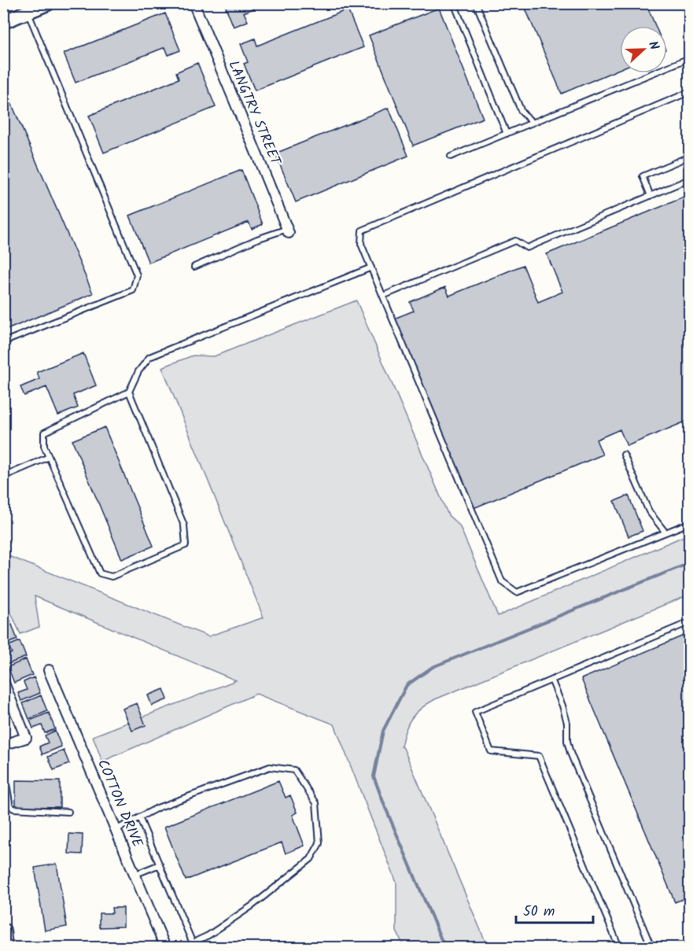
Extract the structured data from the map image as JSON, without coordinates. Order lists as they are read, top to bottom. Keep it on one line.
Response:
{"streets":{"street":["LANGTRY STREET","COTTON DRIVE"]},"scale_bar":"50 m","north":"right"}
